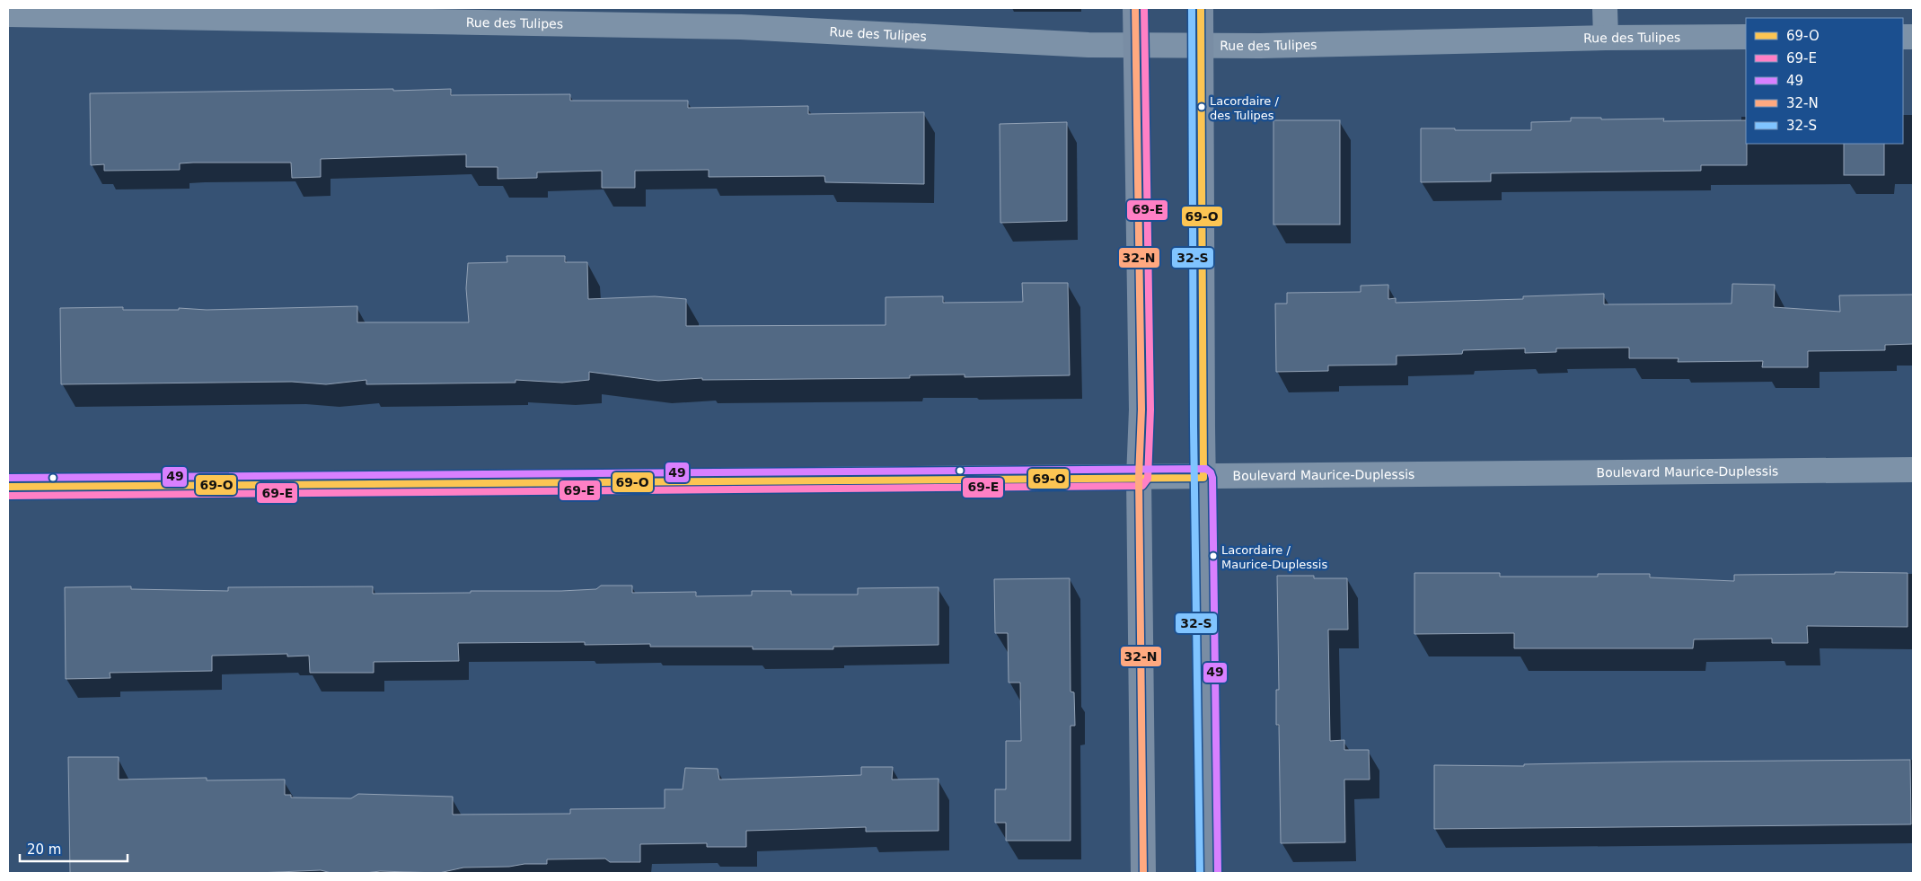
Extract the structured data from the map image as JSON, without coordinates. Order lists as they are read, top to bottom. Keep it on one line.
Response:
{"streets":{"street":["Rue des Tulipes","Boulevard Maurice-Duplessis"]},"places":["Lacordaire / des Tulipes","Lacordaire / Maurice-Duplessis"],"lines":["transit line 69-O","transit line 69-E","transit line 32-N","transit line 32-S","transit line 49"],"legend":["69-O","69-E","49","32-N","32-S"],"scale_bar":"20 m"}
